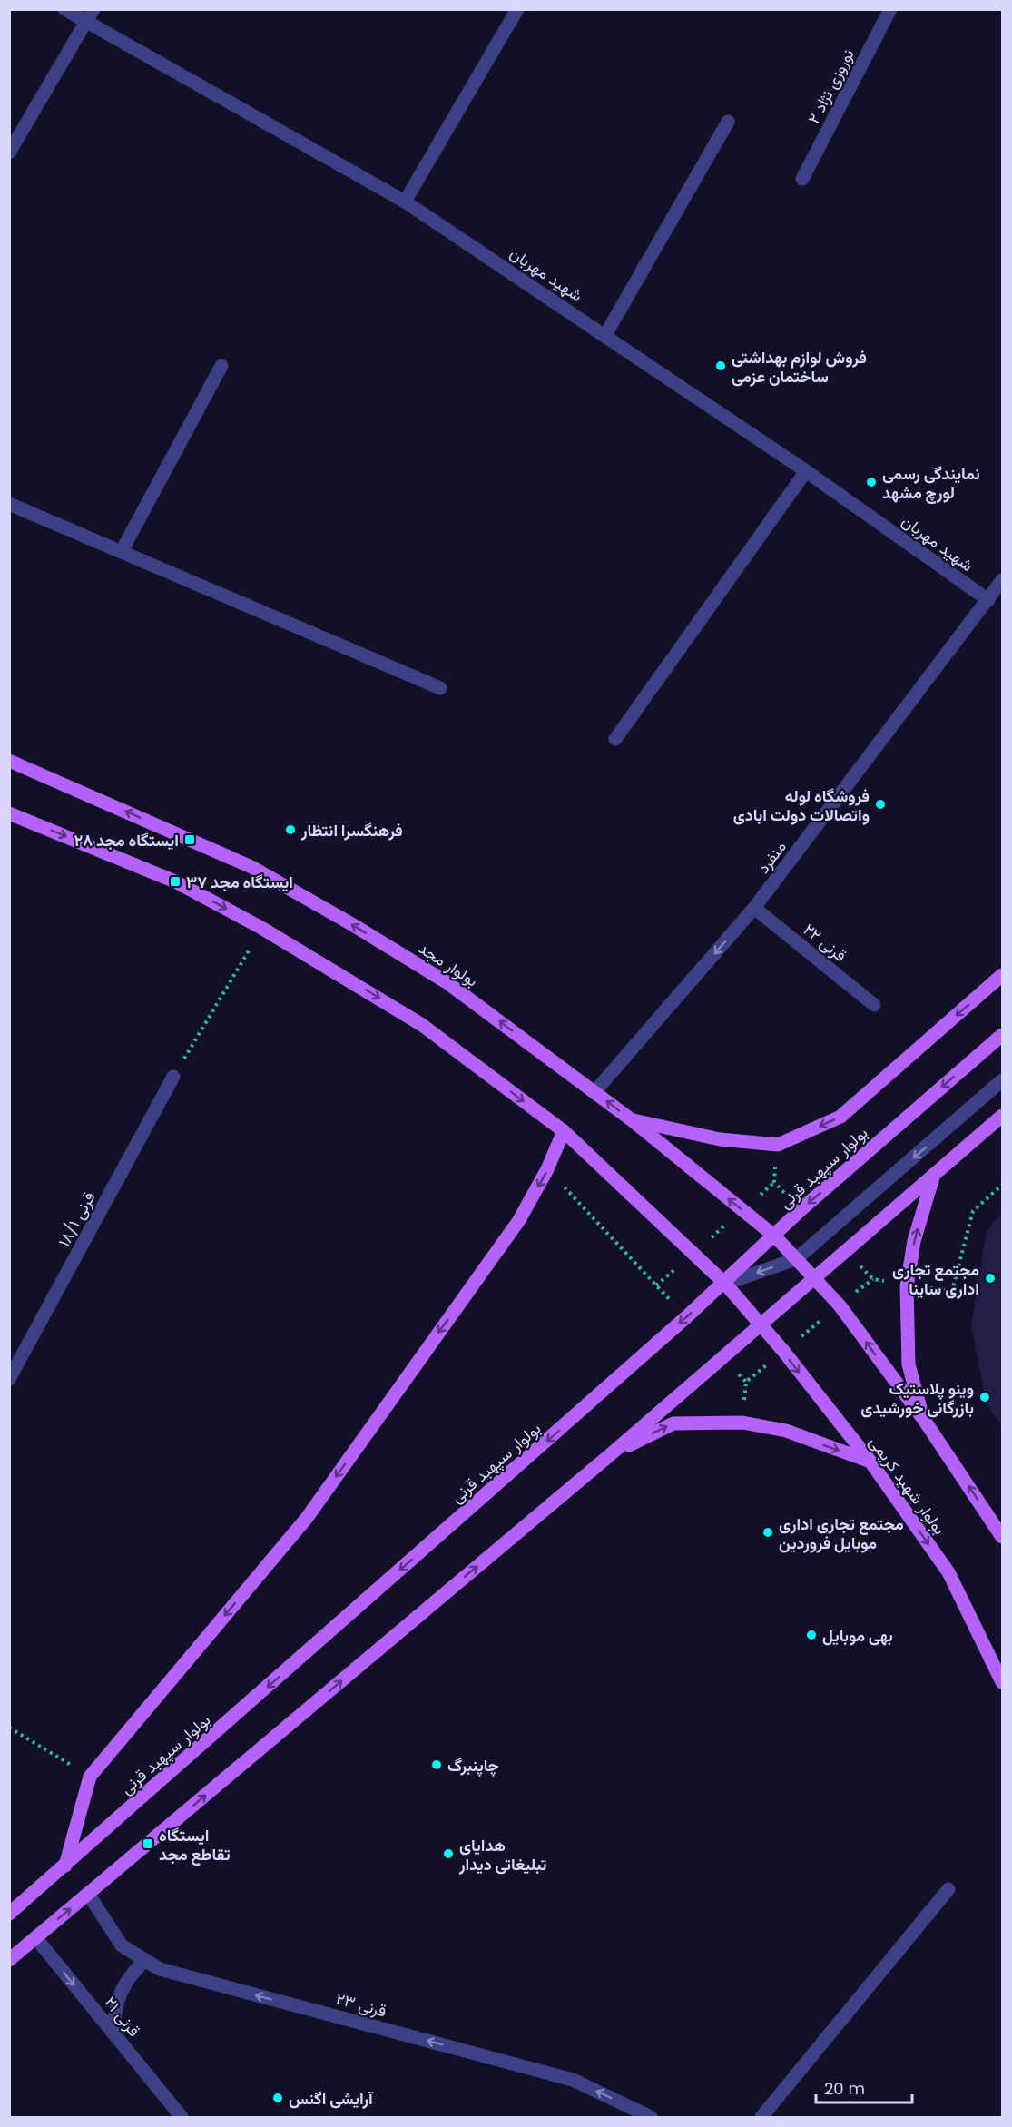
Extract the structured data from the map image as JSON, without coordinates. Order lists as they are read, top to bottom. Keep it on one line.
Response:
{"streets":{"main road":["بولوار مجد","بولوار سپهبد قرنی","بولوار شهید کریمی"],"street":["نوروزی نژاد ۲","شهید مهربان","منفرد","قرنی ۲۲","قرنی ۱۸/۱","قرنی ۲۳","قرنی ۲۱"]},"crossings":[["شهید مهربان","منفرد"],["منفرد","قرنی ۲۲"],["منفرد","بولوار مجد"],["بولوار مجد","بولوار سپهبد قرنی"]],"one_way":["منفرد","قرنی ۲۳","قرنی ۲۱"],"places":{"other":["فروش لوازم بهداشتی ساختمان عزمی","نمایندگی رسمی لورچ مشهد","فروشگاه لوله واتصالات دولت ابادی","فرهنگسرا انتظار","مجتمع تجاری اداری ساینا","وینو پلاستیک بازرگانی خورشیدی","مجتمع تجاری اداری موبایل فروردین","بهی موبایل","چاپنبرگ","هدایای تبلیغاتی دیدار","آرایشی اگنس"],"transit":["ایستگاه مجد ۲۸","ایستگاه مجد ۳۷","ایستگاه تقاطع مجد"]},"scale_bar":"20 m"}
